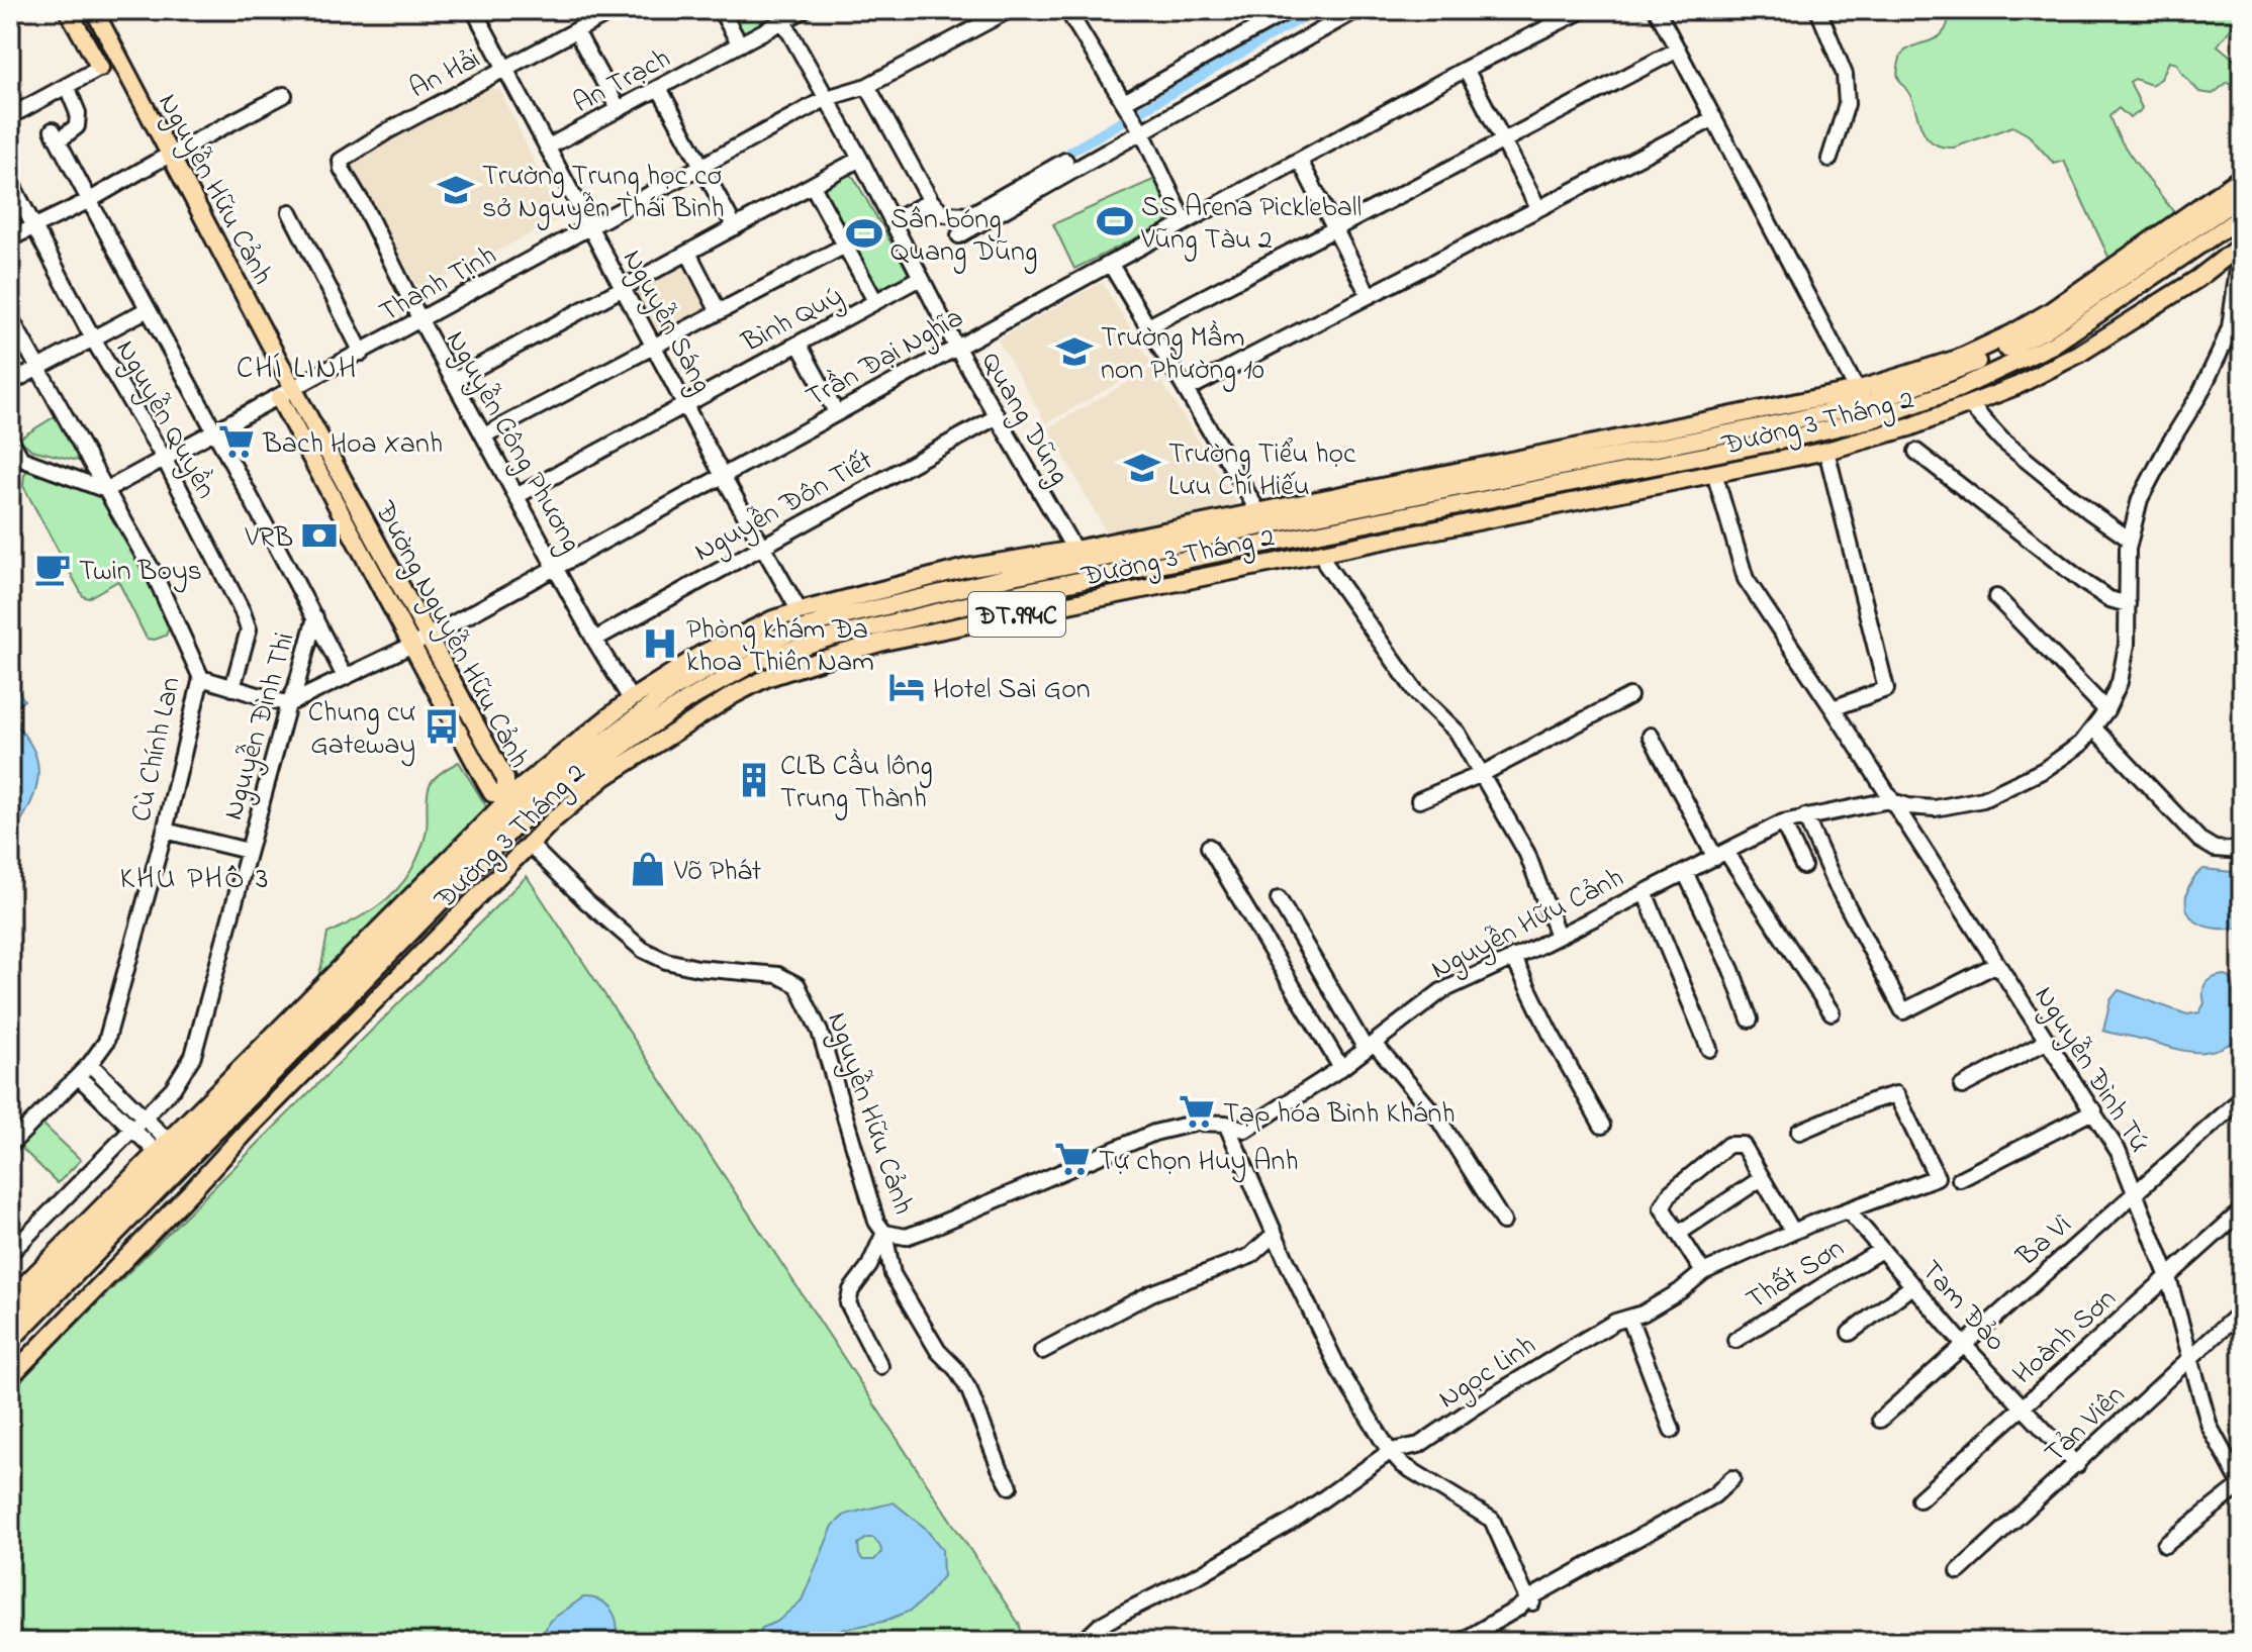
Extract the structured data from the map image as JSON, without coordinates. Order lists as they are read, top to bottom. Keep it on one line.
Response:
{"streets":{"main road":["Nguyễn Hữu Cảnh","Đường 3 Tháng 2","ĐT.994C","Đường Nguyễn Hữu Cảnh"],"street":["An Hải","An Trạch","Thanh Tịnh","Bình Quý","Nguyễn Sáng","Trần Đại Nghĩa","Quang Dũng","Nguyễn Quyền","Nguyễn Công Phương","Nguyễn Đôn Tiết","Nguyễn Đình Thi","Cù Chính Lan","Nguyễn Đình Tứ","Ba Vì","Thất Sơn","Tam Đảo","Hoành Sơn","Ngọc Linh","Tản Viên"]},"crossings":[["An Hải","Nguyễn Sáng"],["An Hải","Nguyễn Công Phương"],["An Trạch","Nguyễn Sáng"],["An Trạch","Quang Dũng"],["Nguyễn Hữu Cảnh","Thanh Tịnh"],["Nguyễn Hữu Cảnh","Đường 3 Tháng 2"],["Nguyễn Hữu Cảnh","Đường Nguyễn Hữu Cảnh"],["Nguyễn Hữu Cảnh","Nguyễn Đình Tứ"],["Thanh Tịnh","Nguyễn Sáng"],["Thanh Tịnh","Quang Dũng"],["Thanh Tịnh","Nguyễn Quyền"],["Thanh Tịnh","Nguyễn Công Phương"],["Thanh Tịnh","Đường Nguyễn Hữu Cảnh"],["Thanh Tịnh","Nguyễn Đình Thi"],["Thanh Tịnh","Cù Chính Lan"],["Bình Quý","Nguyễn Sáng"],["Bình Quý","Quang Dũng"],["Bình Quý","Nguyễn Công Phương"],["Nguyễn Sáng","Trần Đại Nghĩa"],["Nguyễn Sáng","Đường 3 Tháng 2"],["Nguyễn Sáng","Nguyễn Đôn Tiết"],["Trần Đại Nghĩa","Quang Dũng"],["Trần Đại Nghĩa","Nguyễn Công Phương"],["Trần Đại Nghĩa","Đường Nguyễn Hữu Cảnh"],["Trần Đại Nghĩa","Nguyễn Đình Thi"],["Quang Dũng","Đường 3 Tháng 2"],["Quang Dũng","Nguyễn Đôn Tiết"],["Đường 3 Tháng 2","Nguyễn Công Phương"],["Đường 3 Tháng 2","Đường Nguyễn Hữu Cảnh"],["Đường 3 Tháng 2","Nguyễn Đình Tứ"],["Nguyễn Công Phương","Nguyễn Đôn Tiết"],["Nguyễn Đình Tứ","Ba Vì"],["Nguyễn Đình Tứ","Hoành Sơn"],["Nguyễn Đình Tứ","Tản Viên"],["Ba Vì","Tam Đảo"],["Thất Sơn","Tam Đảo"],["Tam Đảo","Hoành Sơn"],["Tam Đảo","Ngọc Linh"],["Tam Đảo","Tản Viên"]],"districts":["CHÍ LINH","KHU PHỐ 3"],"places":{"school or university":["Trường Trung học cơ sở Nguyễn Thái Bình","Trường Mầm non Phường 10","Trường Tiểu học Lưu Chí Hiếu"],"sports":["SS Arena Pickleball Vũng Tàu 2","Sân bóng Quang Dũng"],"supermarket":["Bach Hoa Xanh","Tạp hóa Bình Khánh","Tự chọn Huy Anh"],"bank":["VRB"],"cafe":["Twin Boys"],"hospital":["Phòng khám Đa khoa Thiên Nam"],"hotel":["Hotel Sai Gon"],"bus stop":["Chung cư Gateway"],"building":["CLB Cầu lông Trung Thành"],"shop":["Võ Phát"]}}
